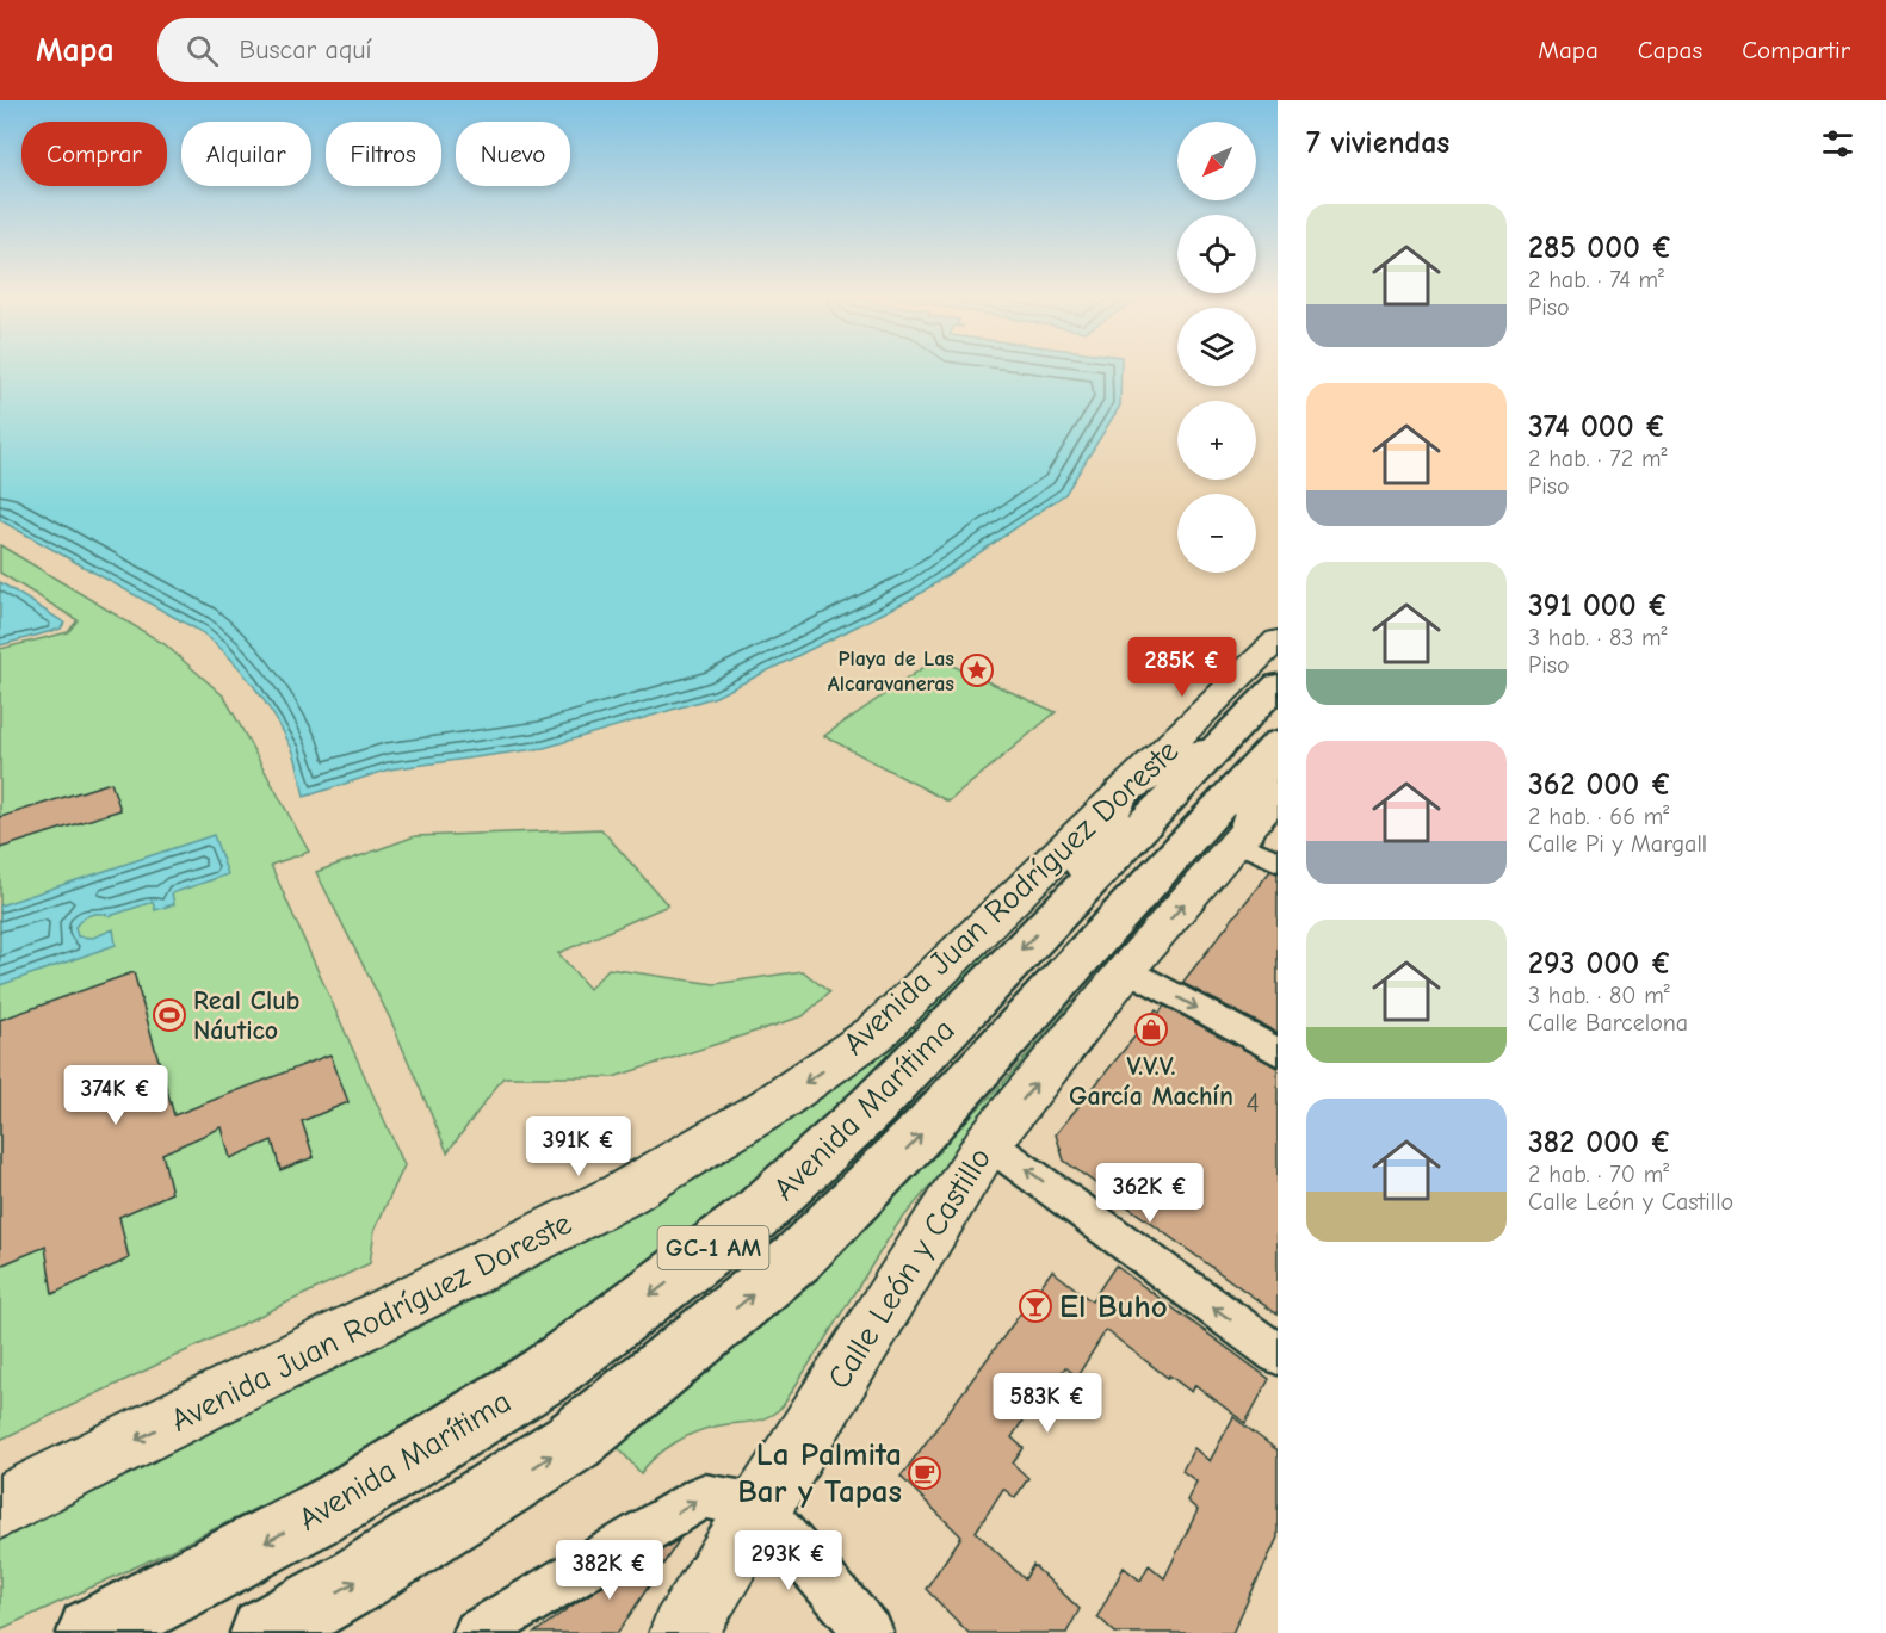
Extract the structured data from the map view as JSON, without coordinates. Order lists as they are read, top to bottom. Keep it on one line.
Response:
{"streets":{"highway":["Avenida Marítima","GC-1 AM"],"street":["Avenida Juan Rodríguez Doreste","Calle León y Castillo"]},"crossings":[["Avenida Marítima","Calle León y Castillo"]],"one_way":["Avenida Juan Rodríguez Doreste","Calle León y Castillo"],"places":{"place":["Playa de Las Alcaravaneras"],"sports":["Real Club Náutico"],"shop":["V.V.V. García Machín"],"bar":["El Buho"],"cafe":["La Palmita Bar y Tapas"]},"house_numbers":["4"],"north":"bottom left","page":{"header":"Mapa","search":"Buscar aquí","nav":["Mapa","Capas","Compartir"],"heading":"7 viviendas","map_buttons":["+","−"],"chip":["Comprar","Alquilar","Filtros","Nuevo"],"list":[{"name":"285 000 €","note":"2 hab. · 74 m² · Piso"},{"name":"374 000 €","note":"2 hab. · 72 m² · Piso"},{"name":"391 000 €","note":"3 hab. · 83 m² · Piso"},{"name":"362 000 €","note":"2 hab. · 66 m² · Calle Pi y Margall"},{"name":"293 000 €","note":"3 hab. · 80 m² · Calle Barcelona"},{"name":"382 000 €","note":"2 hab. · 70 m² · Calle León y Castillo"}],"price":["285K €","374K €","391K €","362K €","583K €","293K €","382K €"]}}
